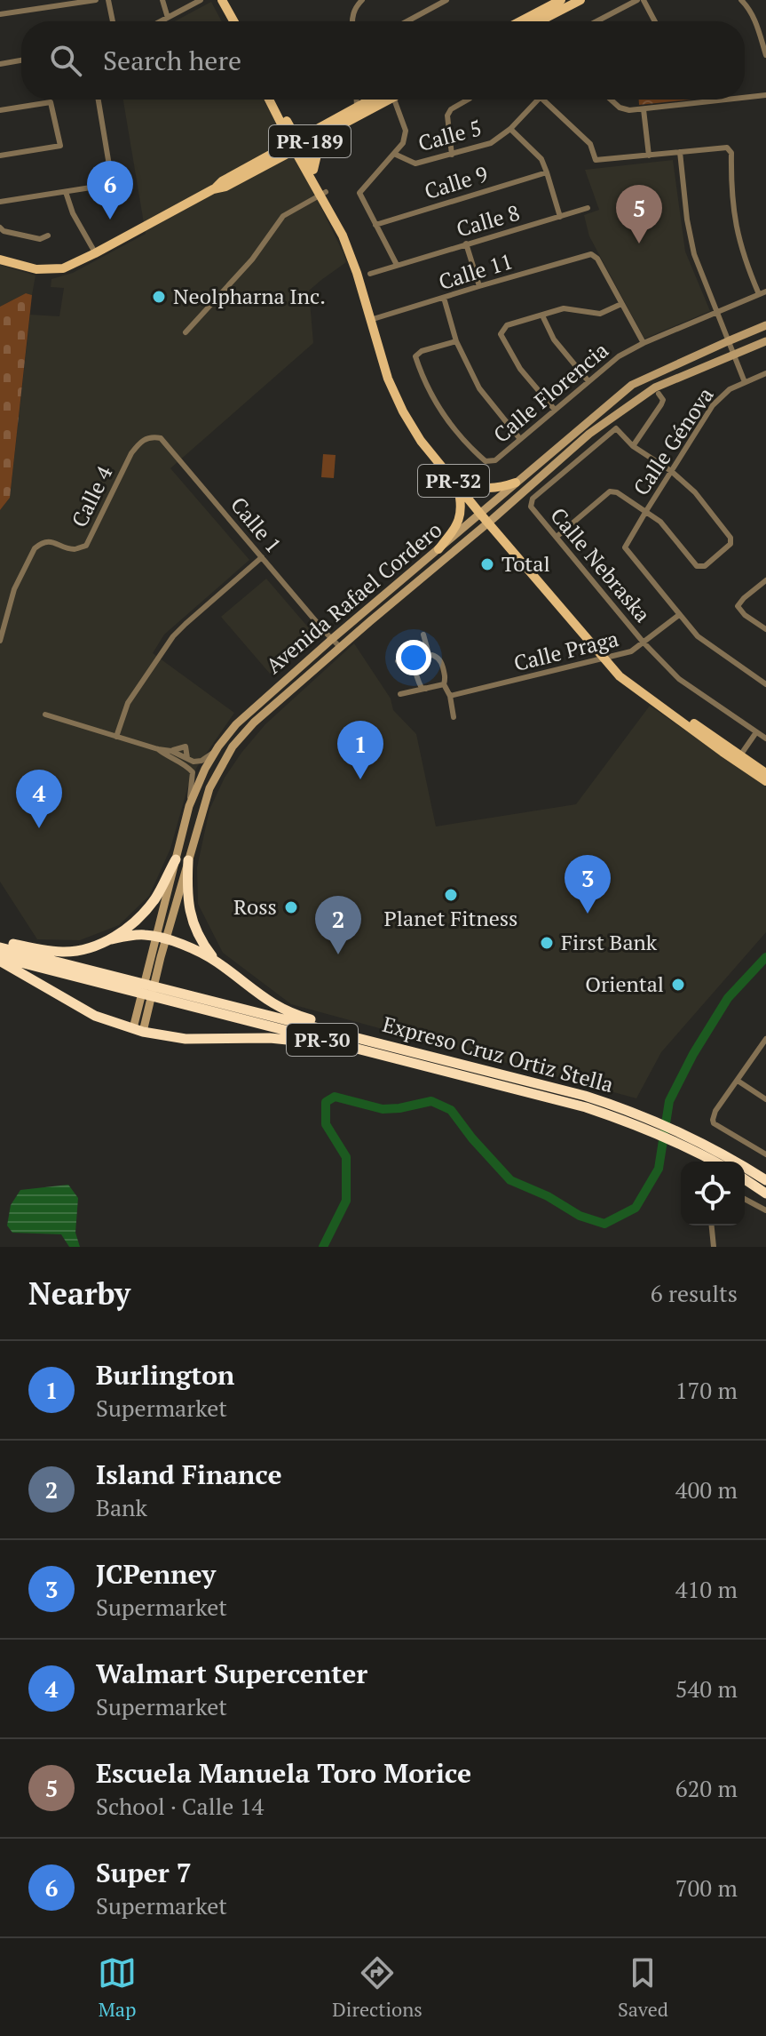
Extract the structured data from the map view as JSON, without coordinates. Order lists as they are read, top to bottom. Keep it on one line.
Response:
{"streets":{"highway":["PR-30","Expreso Cruz Ortiz Stella"],"main road":["PR-189","PR-32","Avenida Rafael Cordero"],"street":["Calle 5","Calle 9","Calle 8","Calle 11","Calle Florencia","Calle Génova","Calle 4","Calle 1","Calle Nebraska","Calle Praga"]},"crossings":[["PR-189","PR-32"],["Calle 11","PR-32"],["Calle Génova","Calle Praga"],["PR-32","Avenida Rafael Cordero"],["PR-32","Calle Praga"],["Calle 4","Calle 1"],["Calle 1","Avenida Rafael Cordero"],["Calle Nebraska","Calle Praga"]],"places":["Neolpharna Inc.","Total","Planet Fitness","Ross","First Bank","Oriental"],"page":{"search":"Search here","pins":["6","5","1","4","3","2"],"heading":["Nearby","6 results"],"list":[{"mark":"1","name":"Burlington","note":"Supermarket","value":"170 m"},{"mark":"2","name":"Island Finance","note":"Bank","value":"400 m"},{"mark":"3","name":"JCPenney","note":"Supermarket","value":"410 m"},{"mark":"4","name":"Walmart Supercenter","note":"Supermarket","value":"540 m"},{"mark":"5","name":"Escuela Manuela Toro Morice","note":"School · Calle 14","value":"620 m"},{"mark":"6","name":"Super 7","note":"Supermarket","value":"700 m"}],"nav":["Map","Directions","Saved"]}}
